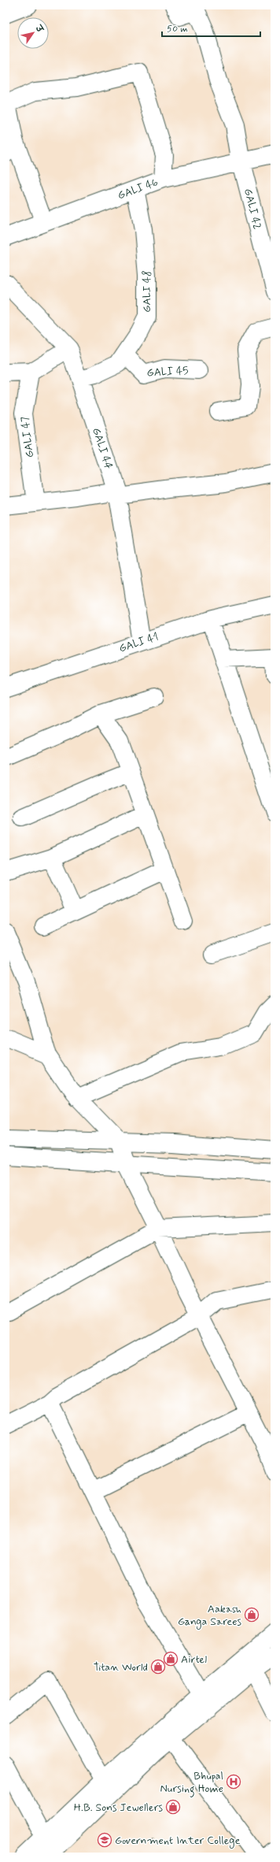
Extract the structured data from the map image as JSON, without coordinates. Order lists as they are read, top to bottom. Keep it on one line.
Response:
{"streets":{"street":["GALI 46","GALI 42","GALI 48","GALI 45","GALI 47","GALI 44","GALI 41"]},"crossings":[["GALI 46","GALI 42"],["GALI 46","GALI 48"],["GALI 48","GALI 45"],["GALI 48","GALI 44"],["GALI 44","GALI 41"]],"places":{"shop":["Aakash Ganga Sarees","Airtel","Titan World","H.B. Sons Jewellers"],"hospital":["Bhupal Nursing Home"],"school or university":["Government Inter College"]},"scale_bar":"50 m","north":"top right"}
